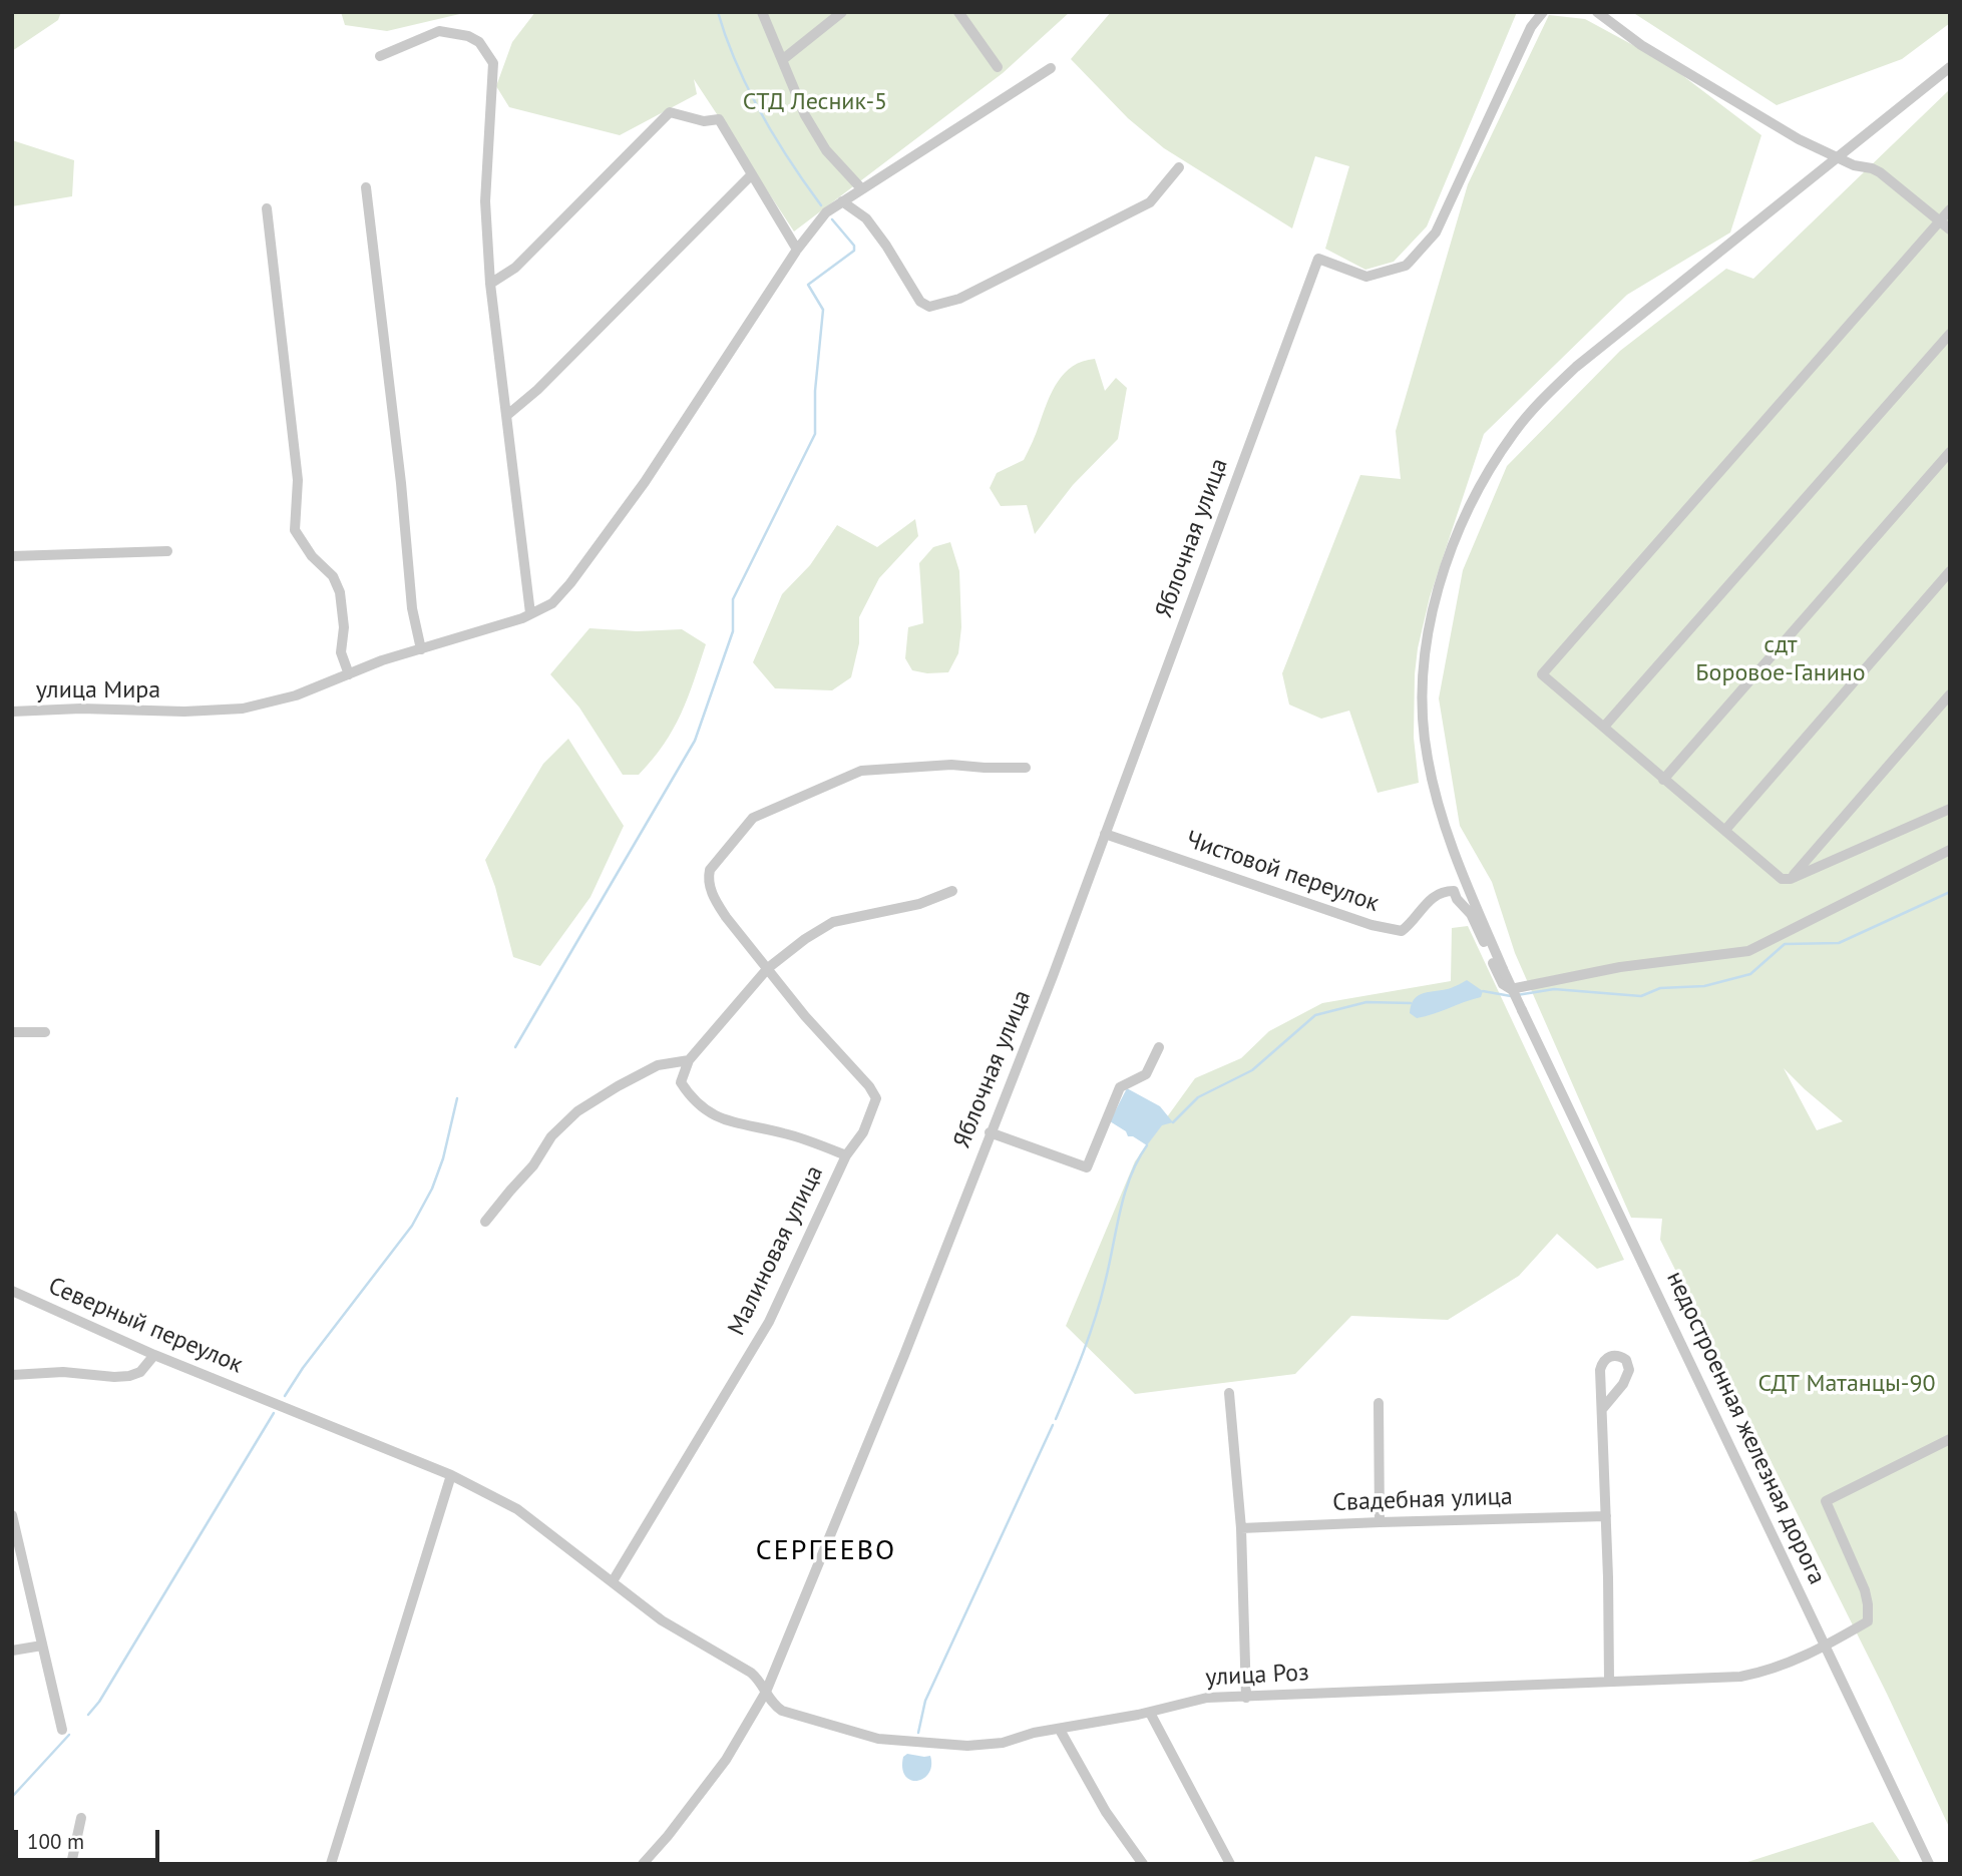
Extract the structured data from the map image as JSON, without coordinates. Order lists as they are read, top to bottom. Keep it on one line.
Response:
{"streets":{"street":["Яблочная улица","улица Мира","Чистовой переулок","Малиновая улица","Северный переулок","недостроенная железная дорога","Свадебная улица","улица Роз"]},"crossings":[["Яблочная улица","Чистовой переулок"],["Яблочная улица","улица Роз"],["Малиновая улица","улица Роз"],["Северный переулок","улица Роз"],["недостроенная железная дорога","улица Роз"]],"districts":["СЕРГЕЕВО"],"parks":["СТД Лесник-5","сдт Боровое-Ганино","СДТ Матанцы-90"],"scale_bar":"100 m"}
